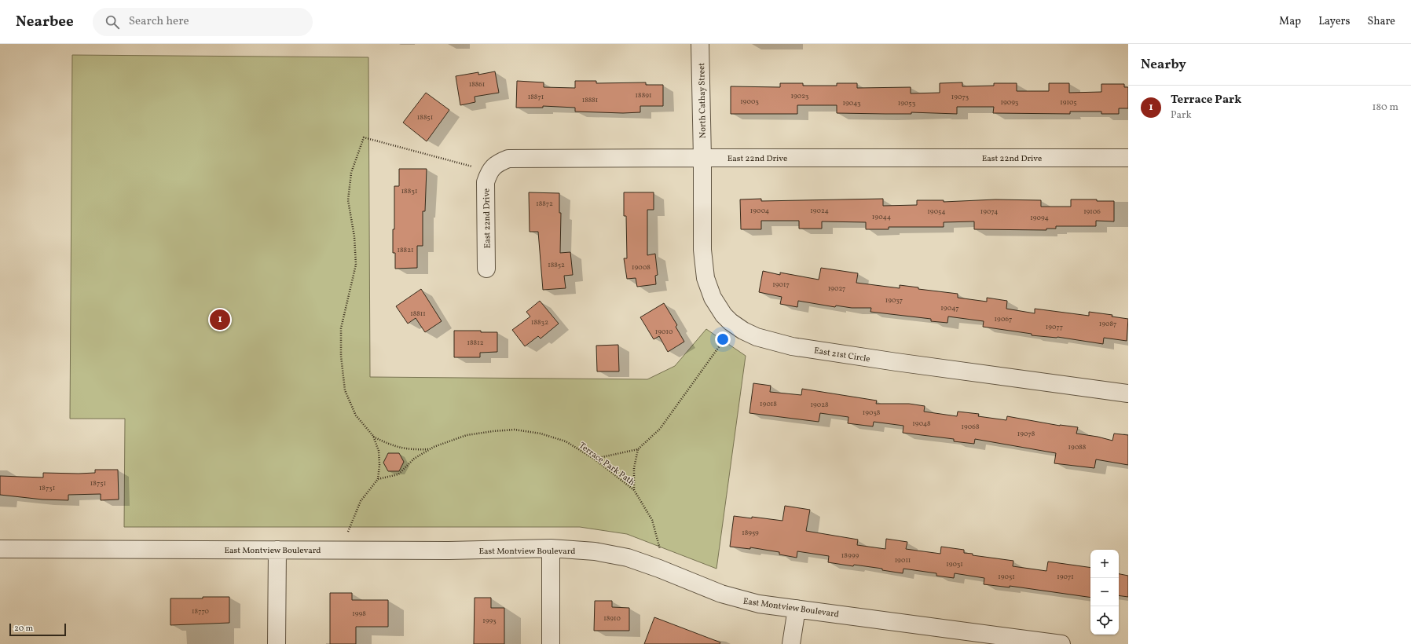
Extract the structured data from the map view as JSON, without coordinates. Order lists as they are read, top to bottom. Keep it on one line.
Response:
{"streets":{"street":["North Cathay Street","East 22nd Drive","East 21st Circle","East Montview Boulevard"],"path":["Terrace Park Path"]},"crossings":[["North Cathay Street","East 22nd Drive"],["North Cathay Street","East 21st Circle"],["East 22nd Drive","East 21st Circle"],["Terrace Park Path","East Montview Boulevard"]],"house_numbers":["18861","18891","19023","18871","19073","18881","19003","19093","19105","19043","19053","18851","18831","18872","19004","19024","19054","19074","19106","19044","19094","18821","18852","19008","19017","19027","19037","19047","18811","19067","18832","19087","19077","19010","18812","19018","19028","19038","19048","19068","19078","19088","18751","18731","18959","18999","19011","19031","19051","19071","18770","1998","18910","1993"],"scale_bar":"20 m","page":{"header":"Nearbee","search":"Search here","nav":["Map","Layers","Share"],"heading":"Nearby","list":[{"mark":"1","name":"Terrace Park","note":"Park","value":"180 m"}],"pins":"1","map_buttons":["+","−"],"scale":"20 m"}}
